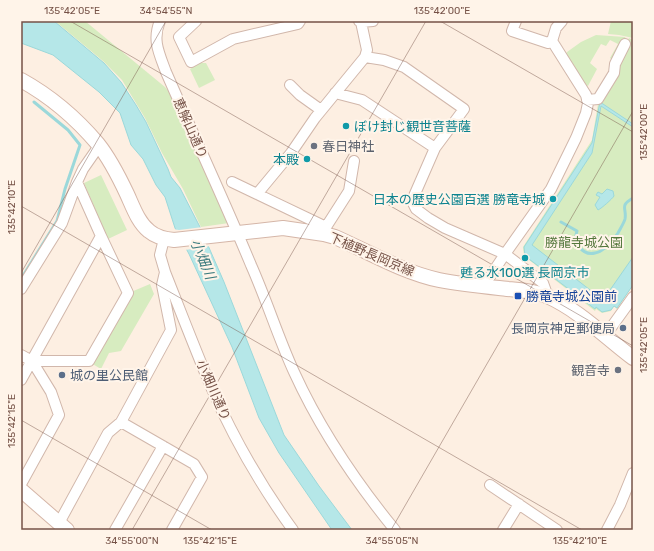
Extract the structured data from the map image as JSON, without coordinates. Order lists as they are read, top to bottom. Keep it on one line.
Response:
{"streets":{"main road":["下植野長岡京線"],"street":["恵解山通り","小畑川通り"]},"crossings":[["恵解山通り","下植野長岡京線"],["下植野長岡京線","小畑川通り"]],"water":["小畑川"],"parks":["勝龍寺城公園"],"places":{"other":["ぼけ封じ観世音菩薩","春日神社","本殿","日本の歴史公園百選 勝竜寺城","甦る水100選 長岡京市","長岡京神足郵便局","観音寺","城の里公民館"],"transit":["勝竜寺城公園前"]},"coordinates":["135°42'05\"E","34°54'55\"N","135°42'00\"E","135°42'10\"E","135°42'15\"E","34°55'00\"N","34°55'05\"N"]}
